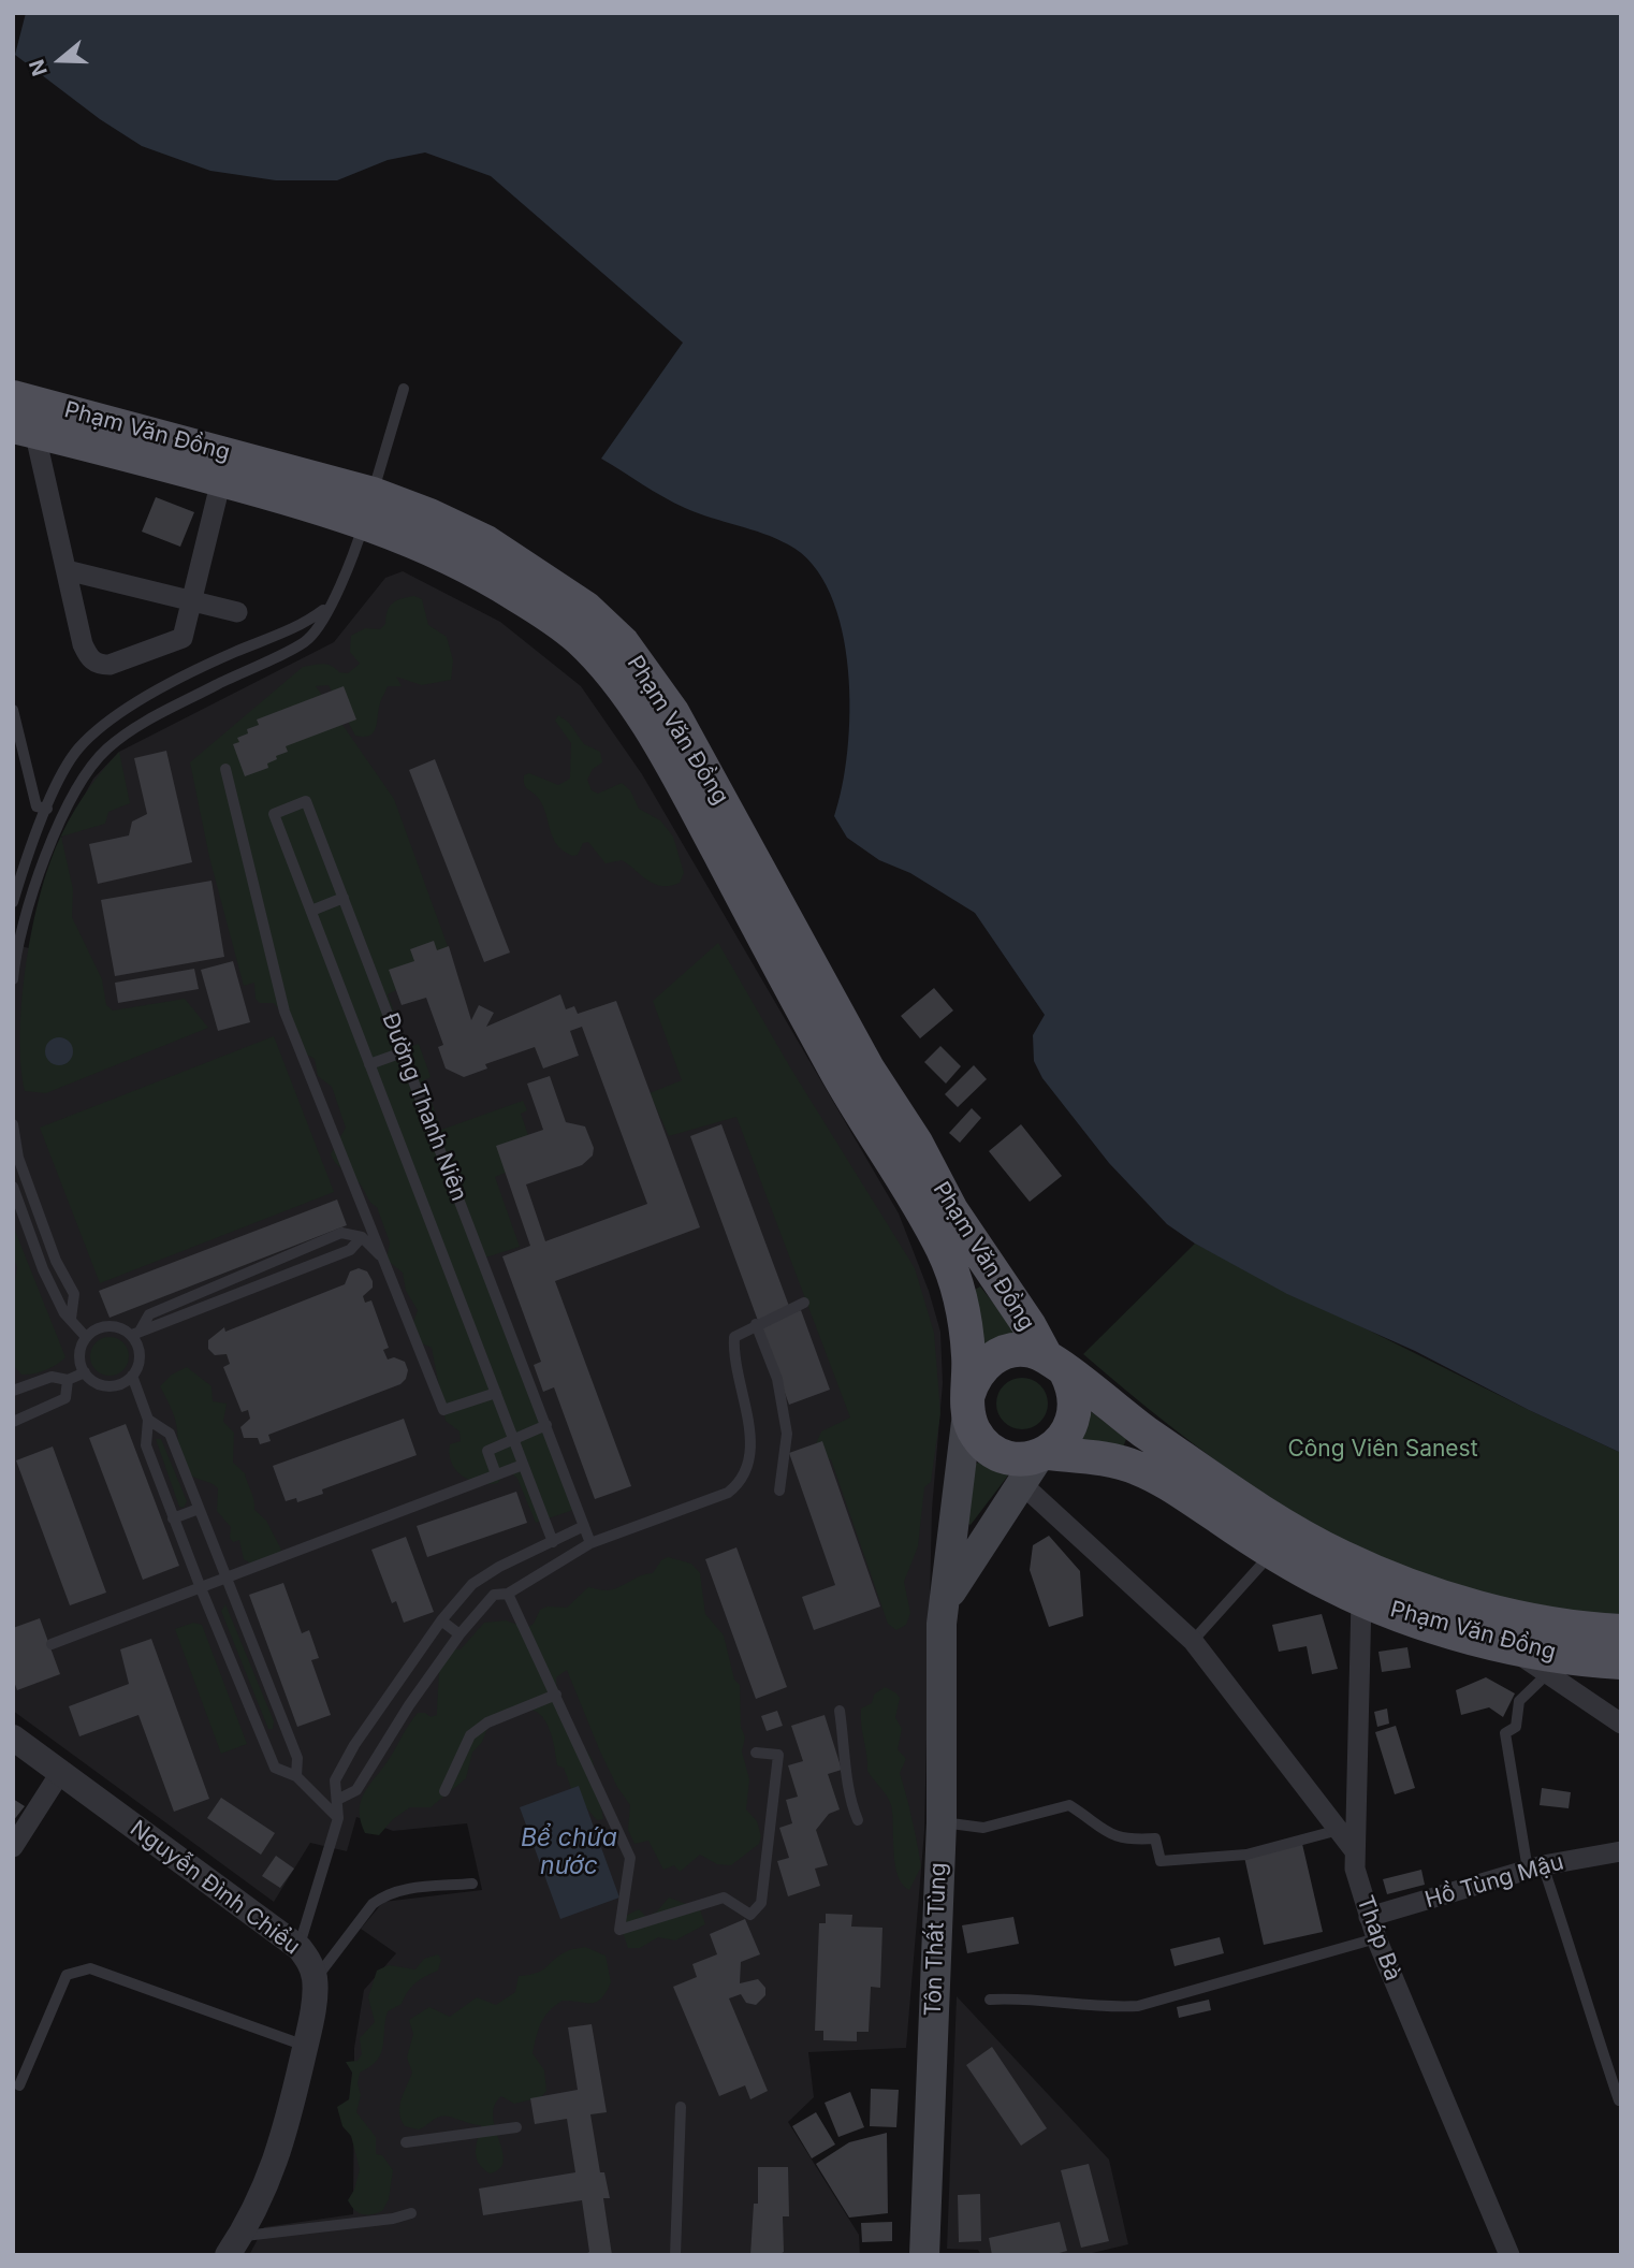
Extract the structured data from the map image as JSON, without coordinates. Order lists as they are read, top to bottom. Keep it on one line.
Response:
{"streets":{"main road":["Phạm Văn Đồng","Tôn Thất Tùng"],"street":["Hồ Tùng Mậu","Nguyễn Đình Chiểu","Tháp Bà"],"lane":["Đường Thanh Niên"]},"crossings":[["Phạm Văn Đồng","Tháp Bà"],["Phạm Văn Đồng","Tôn Thất Tùng"],["Hồ Tùng Mậu","Tháp Bà"]],"water":["Bể chứa nước"],"parks":["Công Viên Sanest"],"north":"left"}
